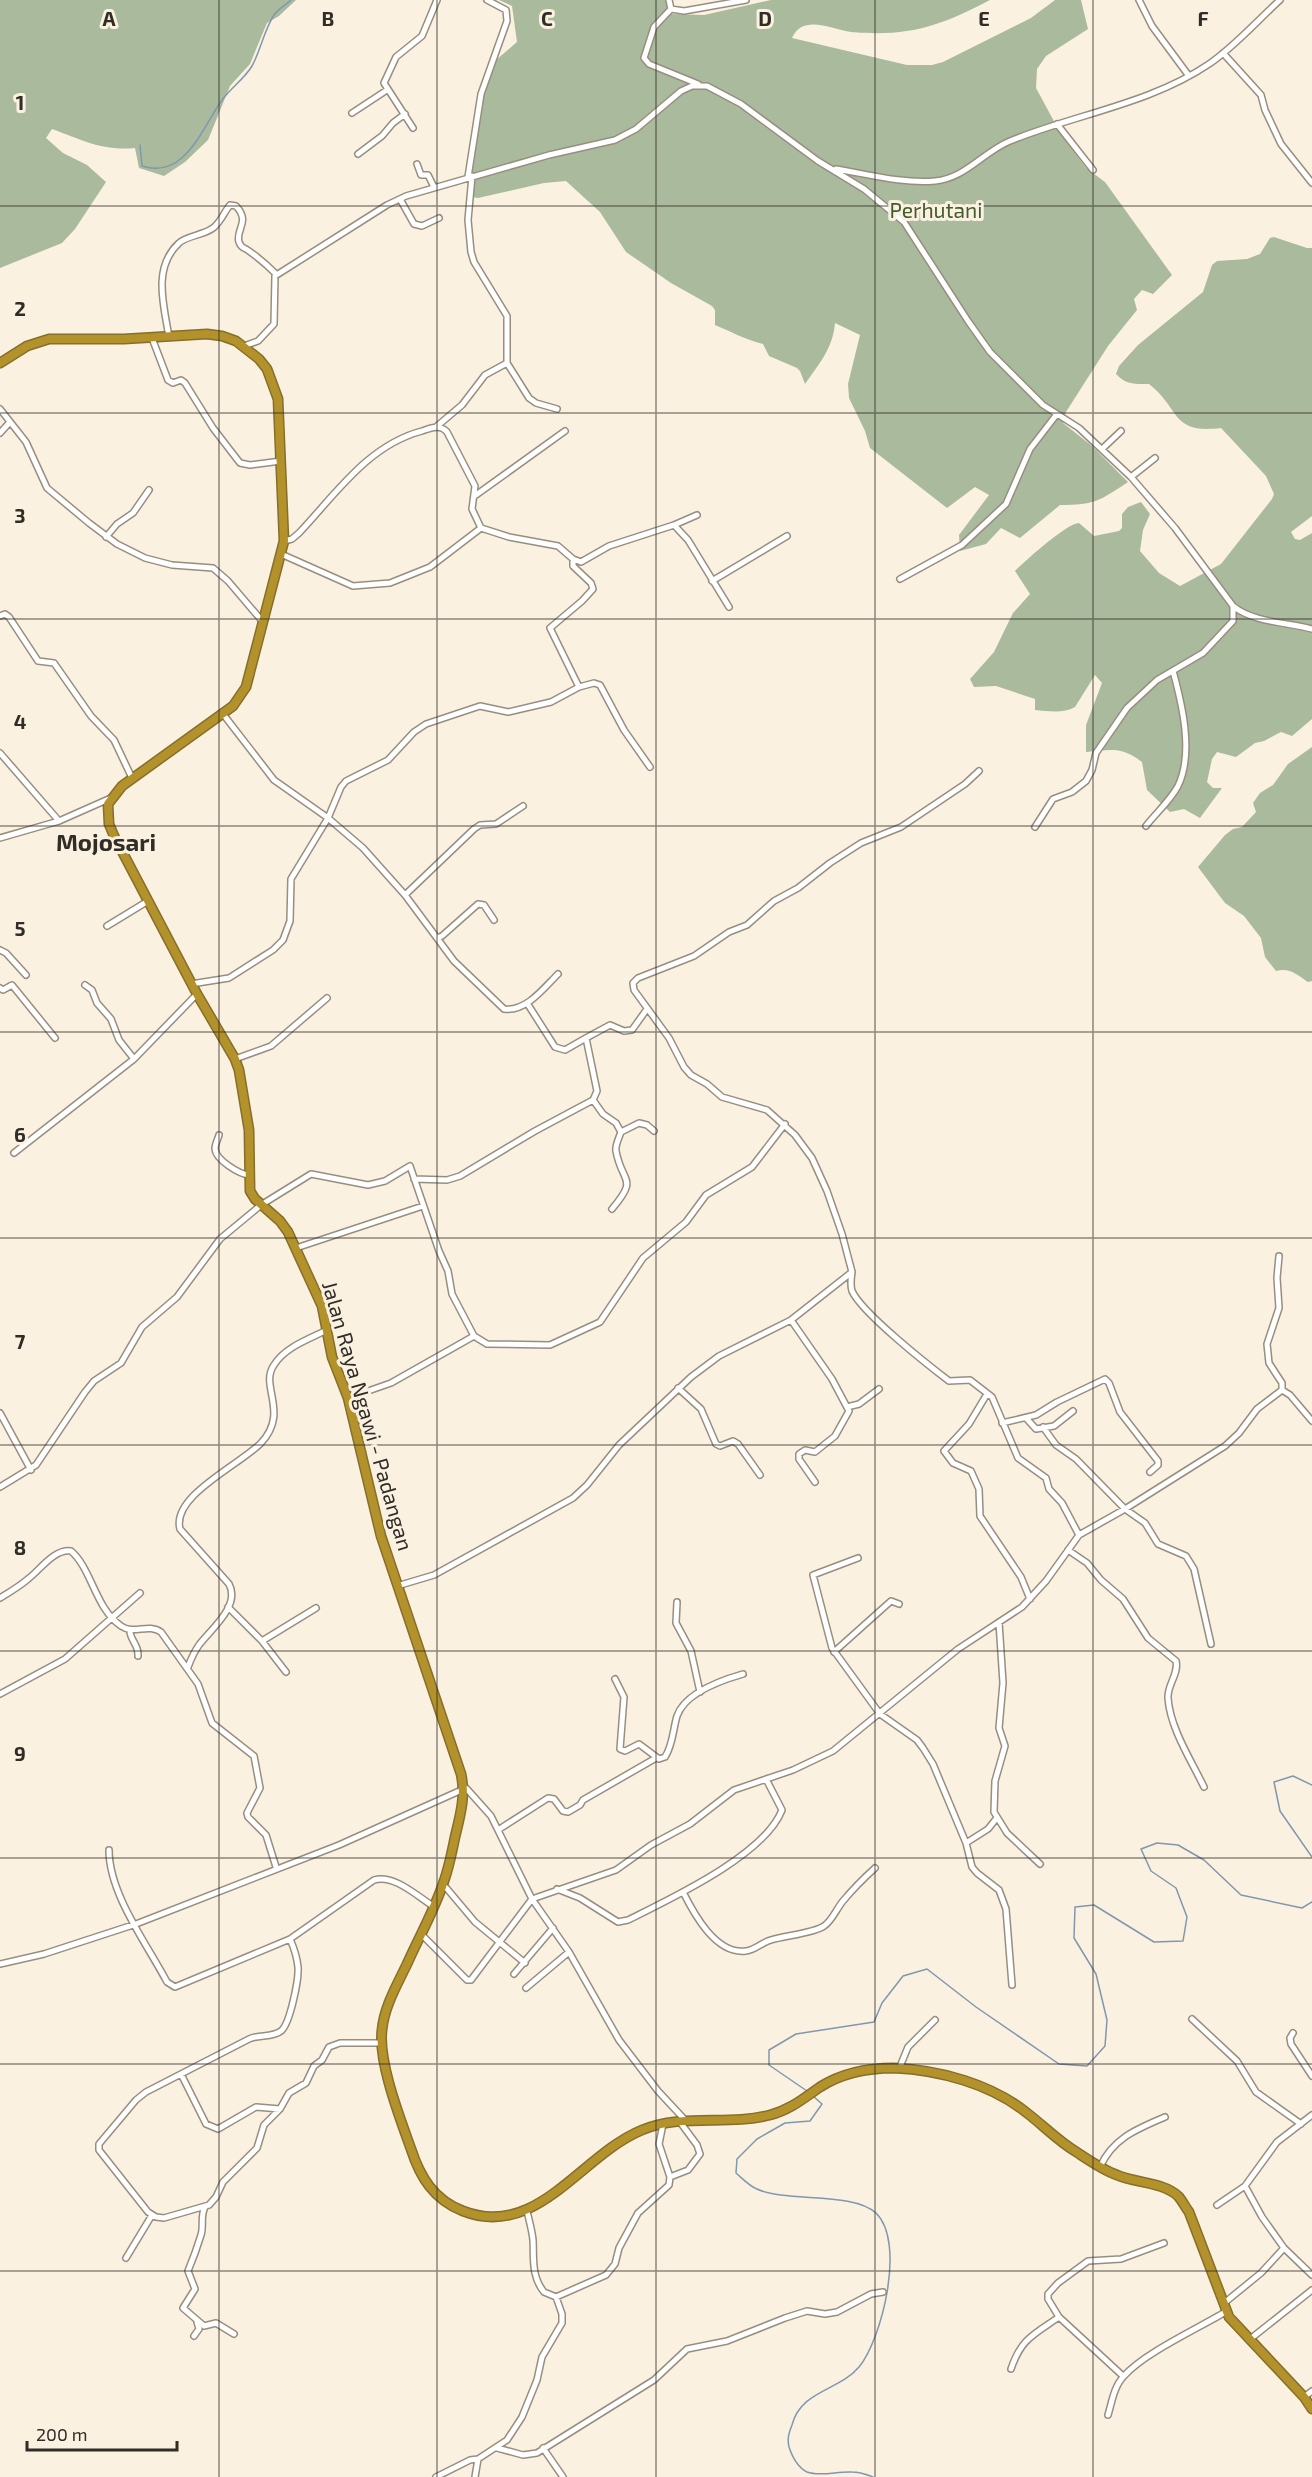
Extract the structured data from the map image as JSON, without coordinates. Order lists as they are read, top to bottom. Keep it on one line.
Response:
{"streets":{"highway":["Jalan Raya Ngawi - Padangan"]},"districts":["Mojosari"],"parks":["Perhutani"],"scale_bar":"200 m","grid":{"columns":["A","B","C","D","E","F"],"rows":["1","2","3","4","5","6","7","8","9"]}}
